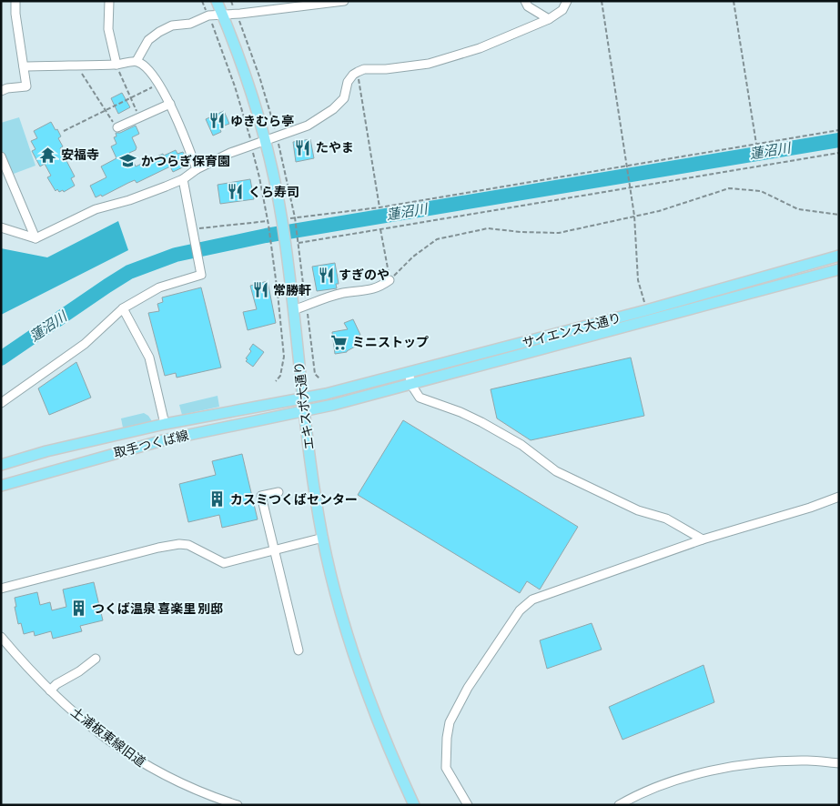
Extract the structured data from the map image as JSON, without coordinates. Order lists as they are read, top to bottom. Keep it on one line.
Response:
{"streets":{"main road":["サイエンス大通り","エキスポ大通り","取手つくば線"],"street":["土浦板東線旧道"]},"crossings":[["サイエンス大通り","エキスポ大通り"],["サイエンス大通り","取手つくば線"],["エキスポ大通り","取手つくば線"]],"water":["蓮沼川"],"places":{"restaurant":["ゆきむら亭","たやま","くら寿司","すぎのや","常勝軒"],"temple":["安福寺"],"school or university":["かつらぎ保育園"],"supermarket":["ミニストップ"],"building":["カスミつくばセンター","つくば温泉 喜楽里 別邸"]}}
